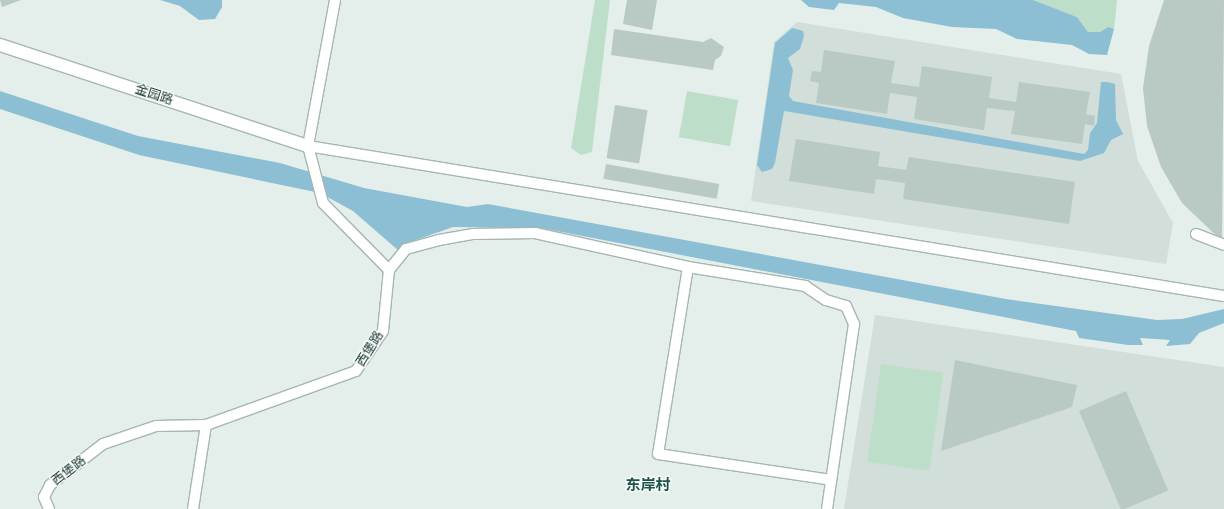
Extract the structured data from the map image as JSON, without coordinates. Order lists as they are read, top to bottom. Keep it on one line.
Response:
{"streets":{"street":["金园路","西堡路"]},"districts":["东岸村"]}
